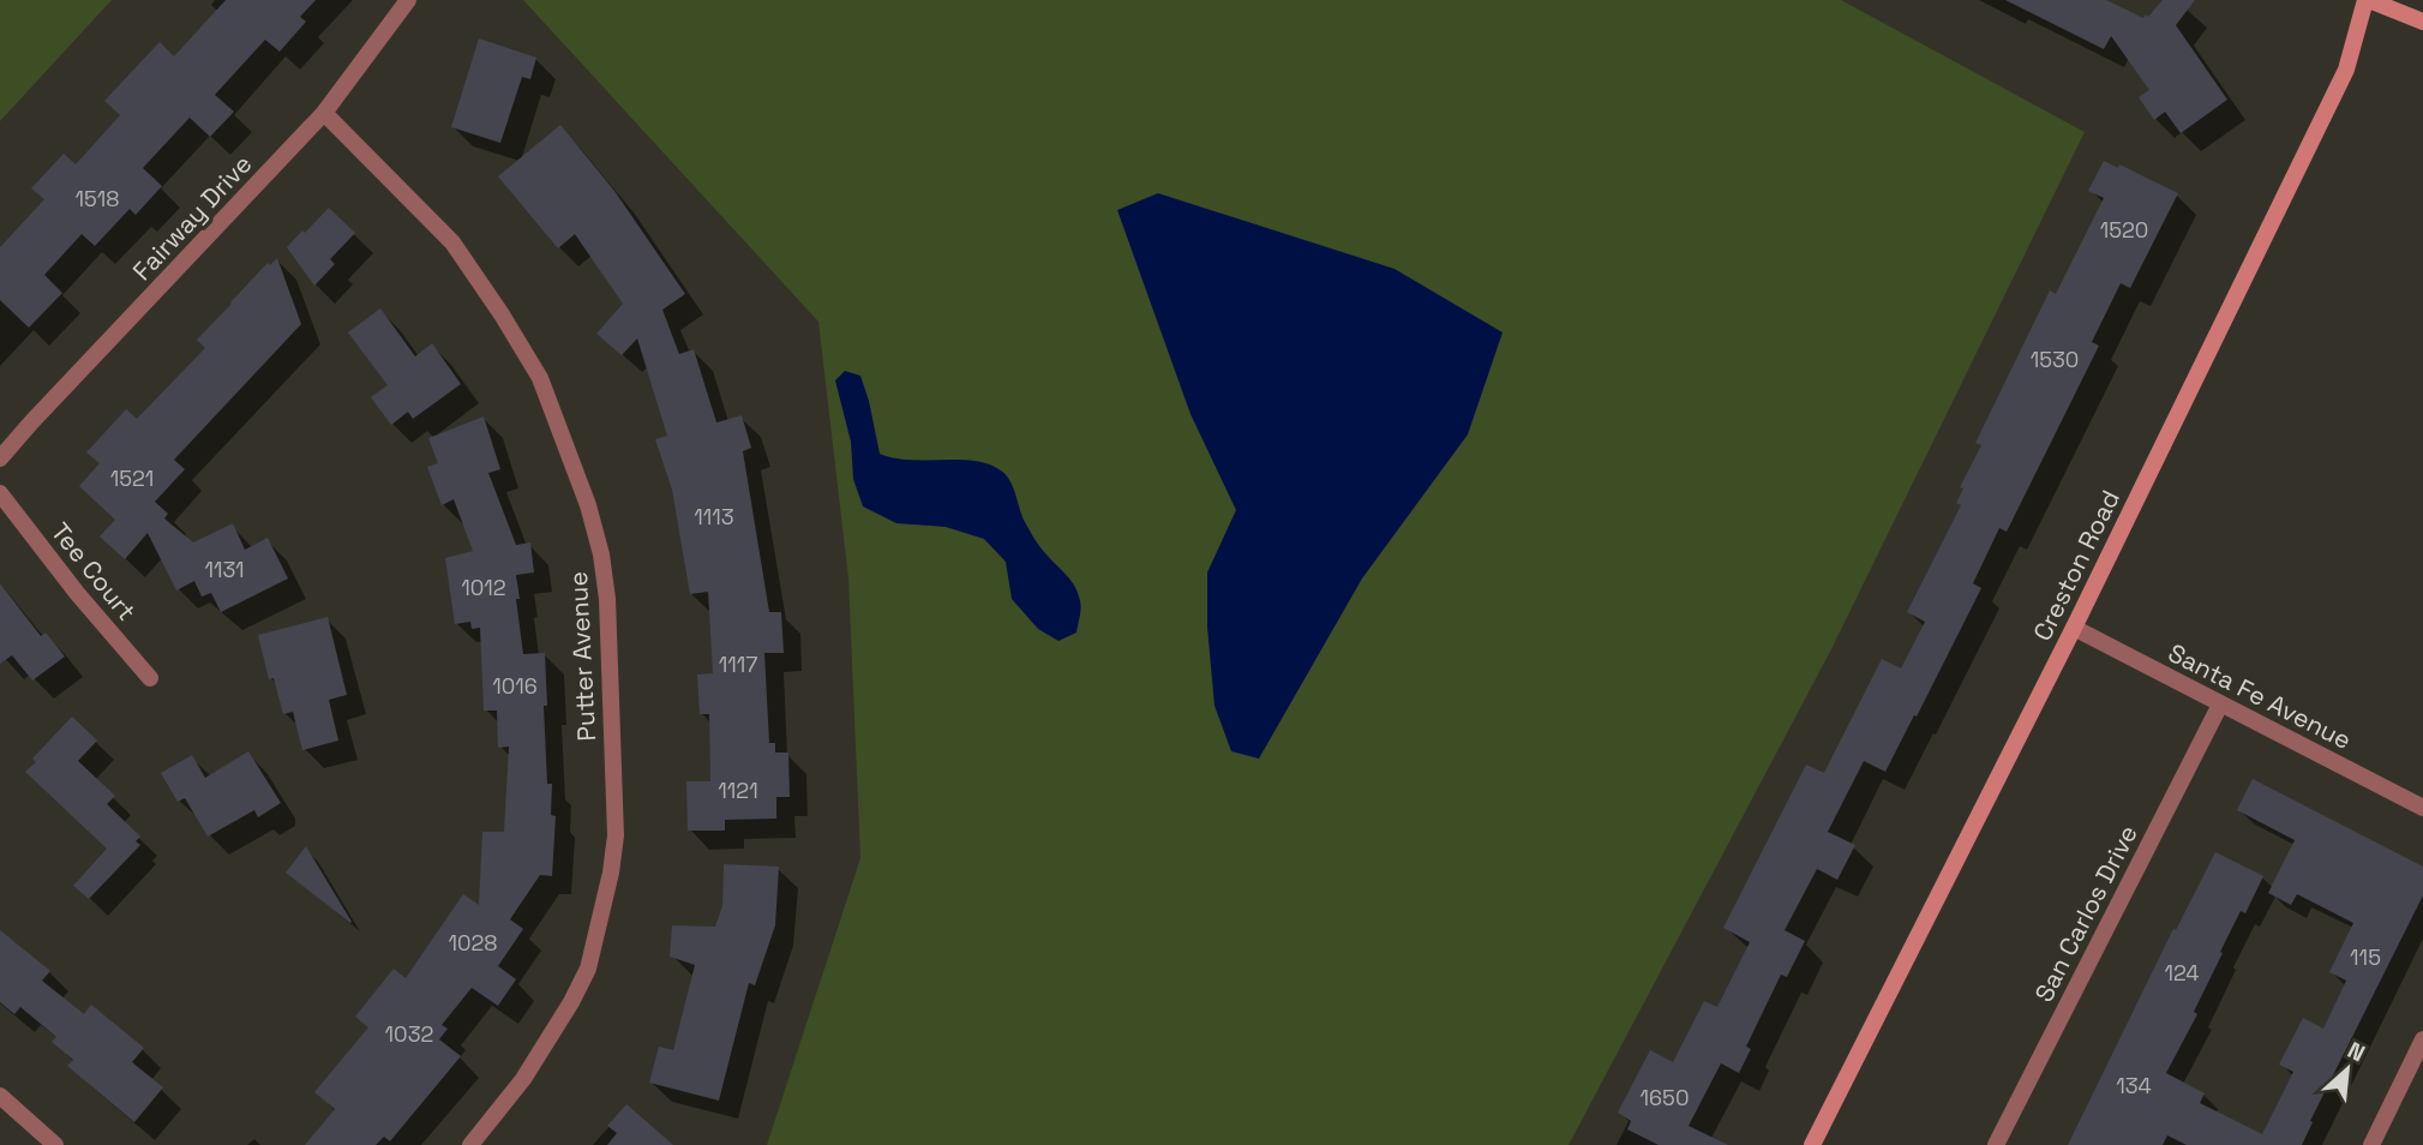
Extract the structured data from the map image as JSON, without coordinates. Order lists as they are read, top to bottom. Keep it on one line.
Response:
{"streets":{"main road":["Creston Road"],"street":["Fairway Drive","Tee Court","Putter Avenue","Santa Fe Avenue","San Carlos Drive"]},"crossings":[["Fairway Drive","Putter Avenue"],["Creston Road","Santa Fe Avenue"],["Santa Fe Avenue","San Carlos Drive"]],"house_numbers":["1518","1520","1530","1521","1113","1131","1012","1117","1016","1121","1028","115","124","1032","134","1650"],"north":"top right"}
